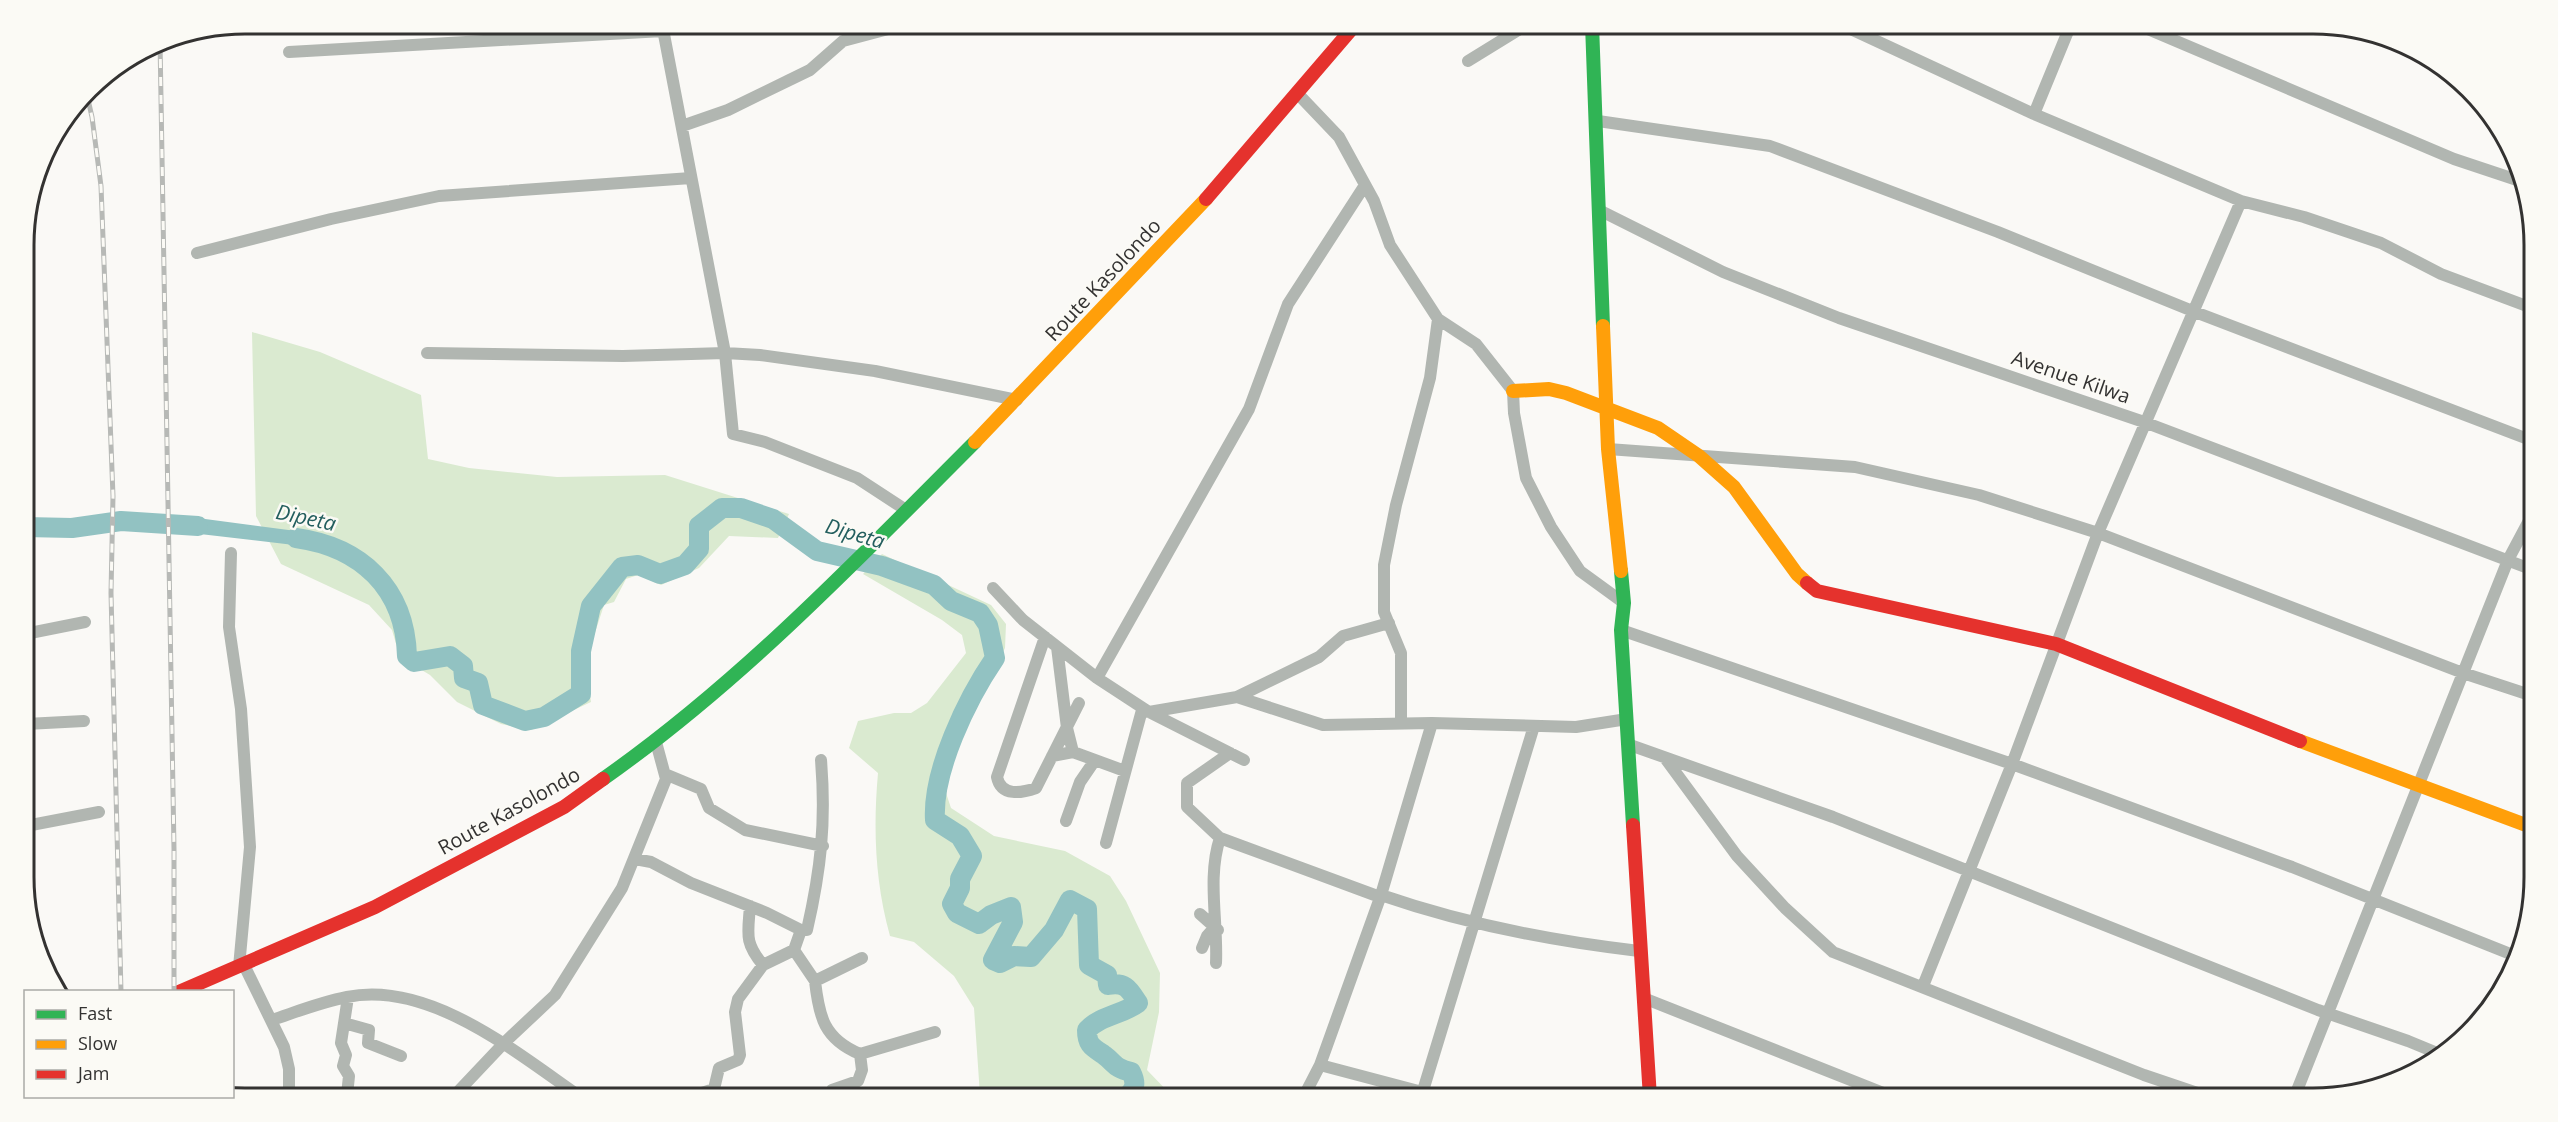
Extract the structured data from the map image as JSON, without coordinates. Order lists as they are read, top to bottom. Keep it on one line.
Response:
{"streets":{"street":["Route Kasolondo","Avenue Kilwa"]},"water":["Dipeta"],"legend":["Fast","Slow","Jam"]}
